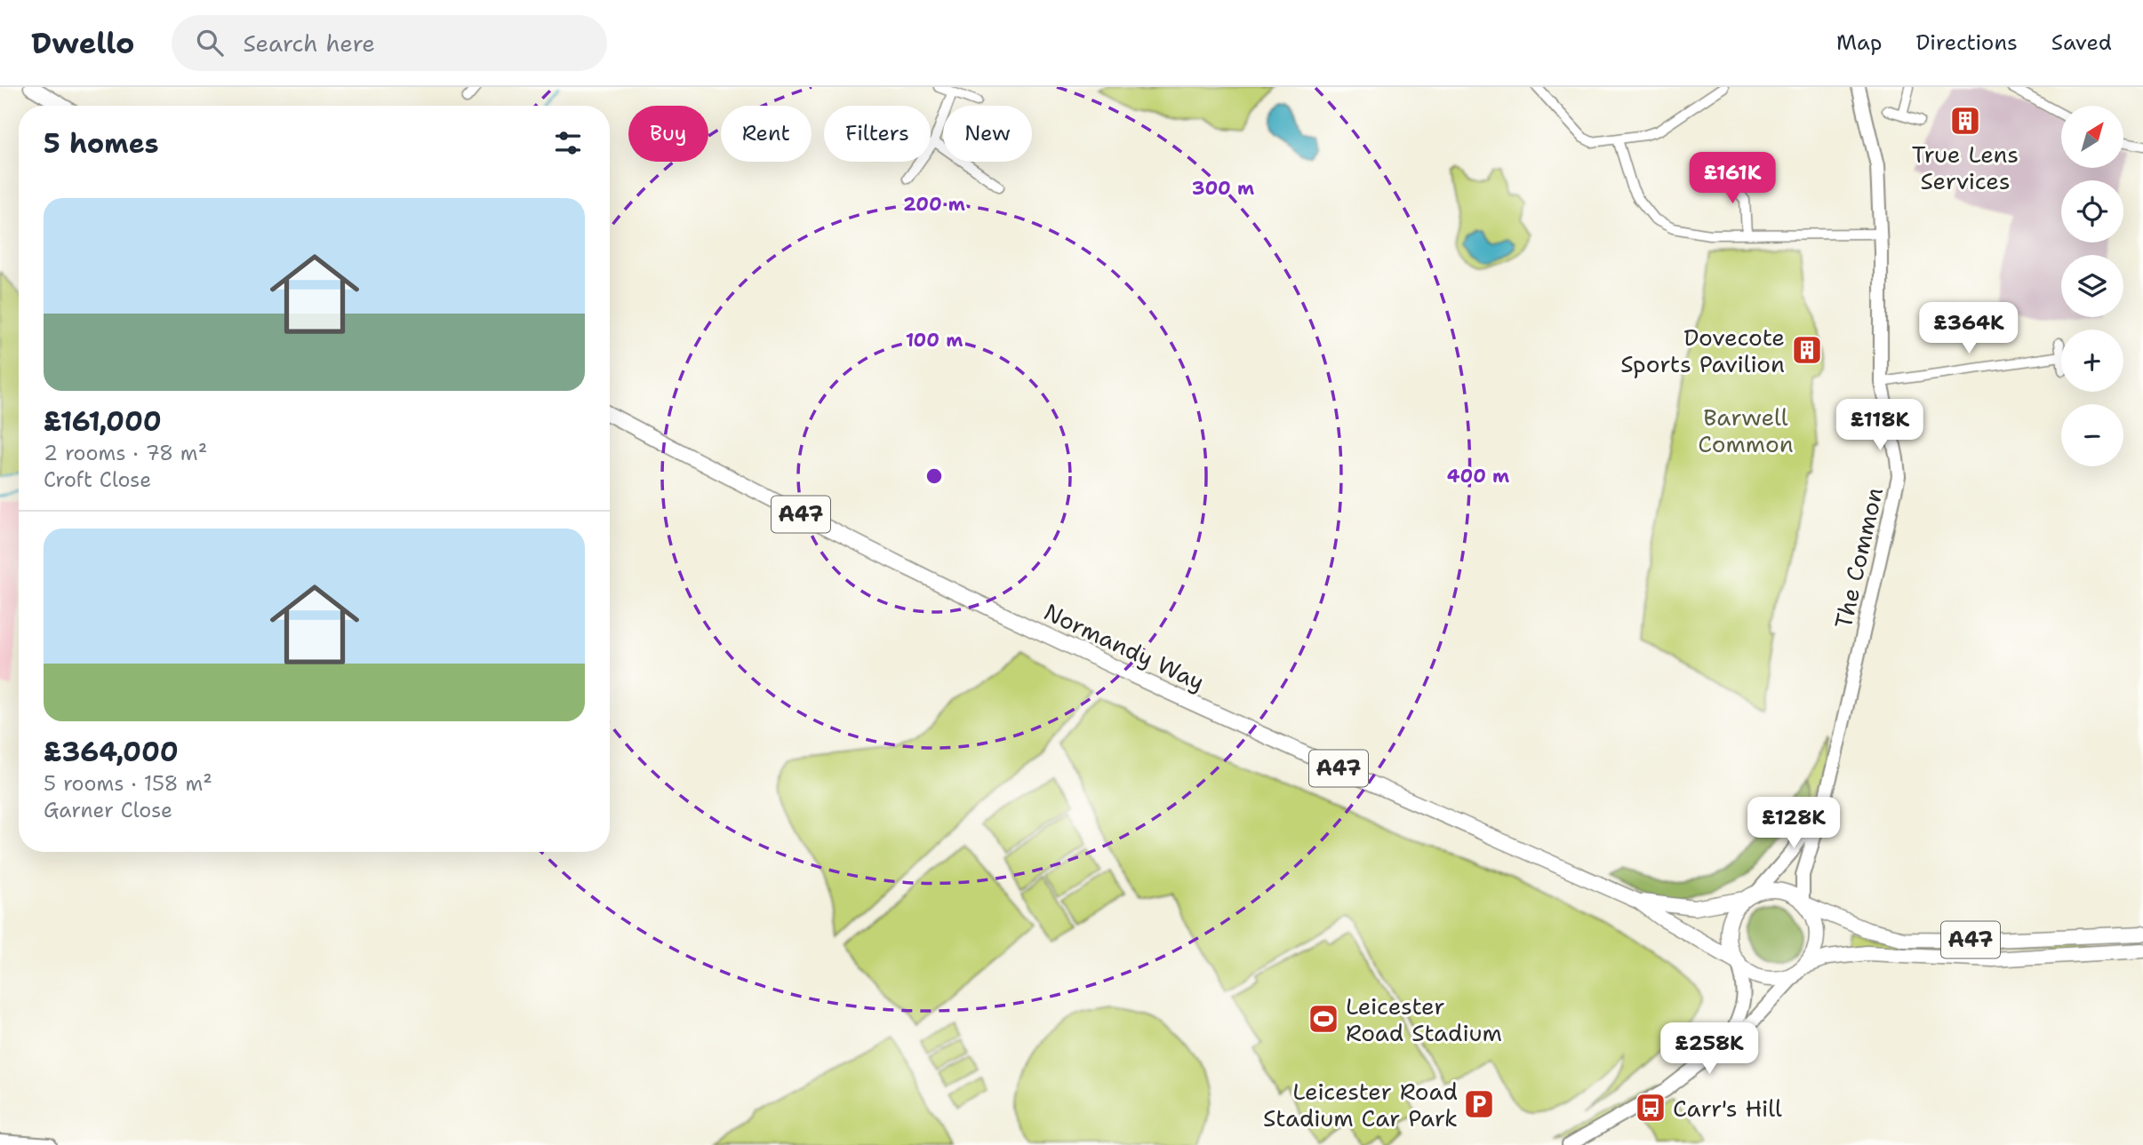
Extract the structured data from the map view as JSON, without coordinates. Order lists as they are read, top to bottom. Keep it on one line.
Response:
{"streets":{"main road":["A47","Normandy Way"],"street":["The Common"]},"crossings":[["A47","The Common"],["A47","Normandy Way"],["The Common","Normandy Way"]],"parks":["Barwell Common"],"places":{"building":["True Lens Services","Dovecote Sports Pavilion"],"sports":["Leicester Road Stadium"],"parking":["Leicester Road Stadium Car Park"],"bus stop":["Carr's Hill"]},"north":"top right","page":{"header":"Dwello","search":"Search here","nav":["Map","Directions","Saved"],"map_buttons":["+","−"],"chip":["Buy","Rent","Filters","New"],"heading":"5 homes","price":["£161K","£364K","£118K","£128K","£258K"],"list":[{"name":"£161,000","note":"2 rooms · 78 m² · Croft Close"},{"name":"£364,000","note":"5 rooms · 158 m² · Garner Close"}]},"rings":["300 m","200 m","100 m","400 m"]}
